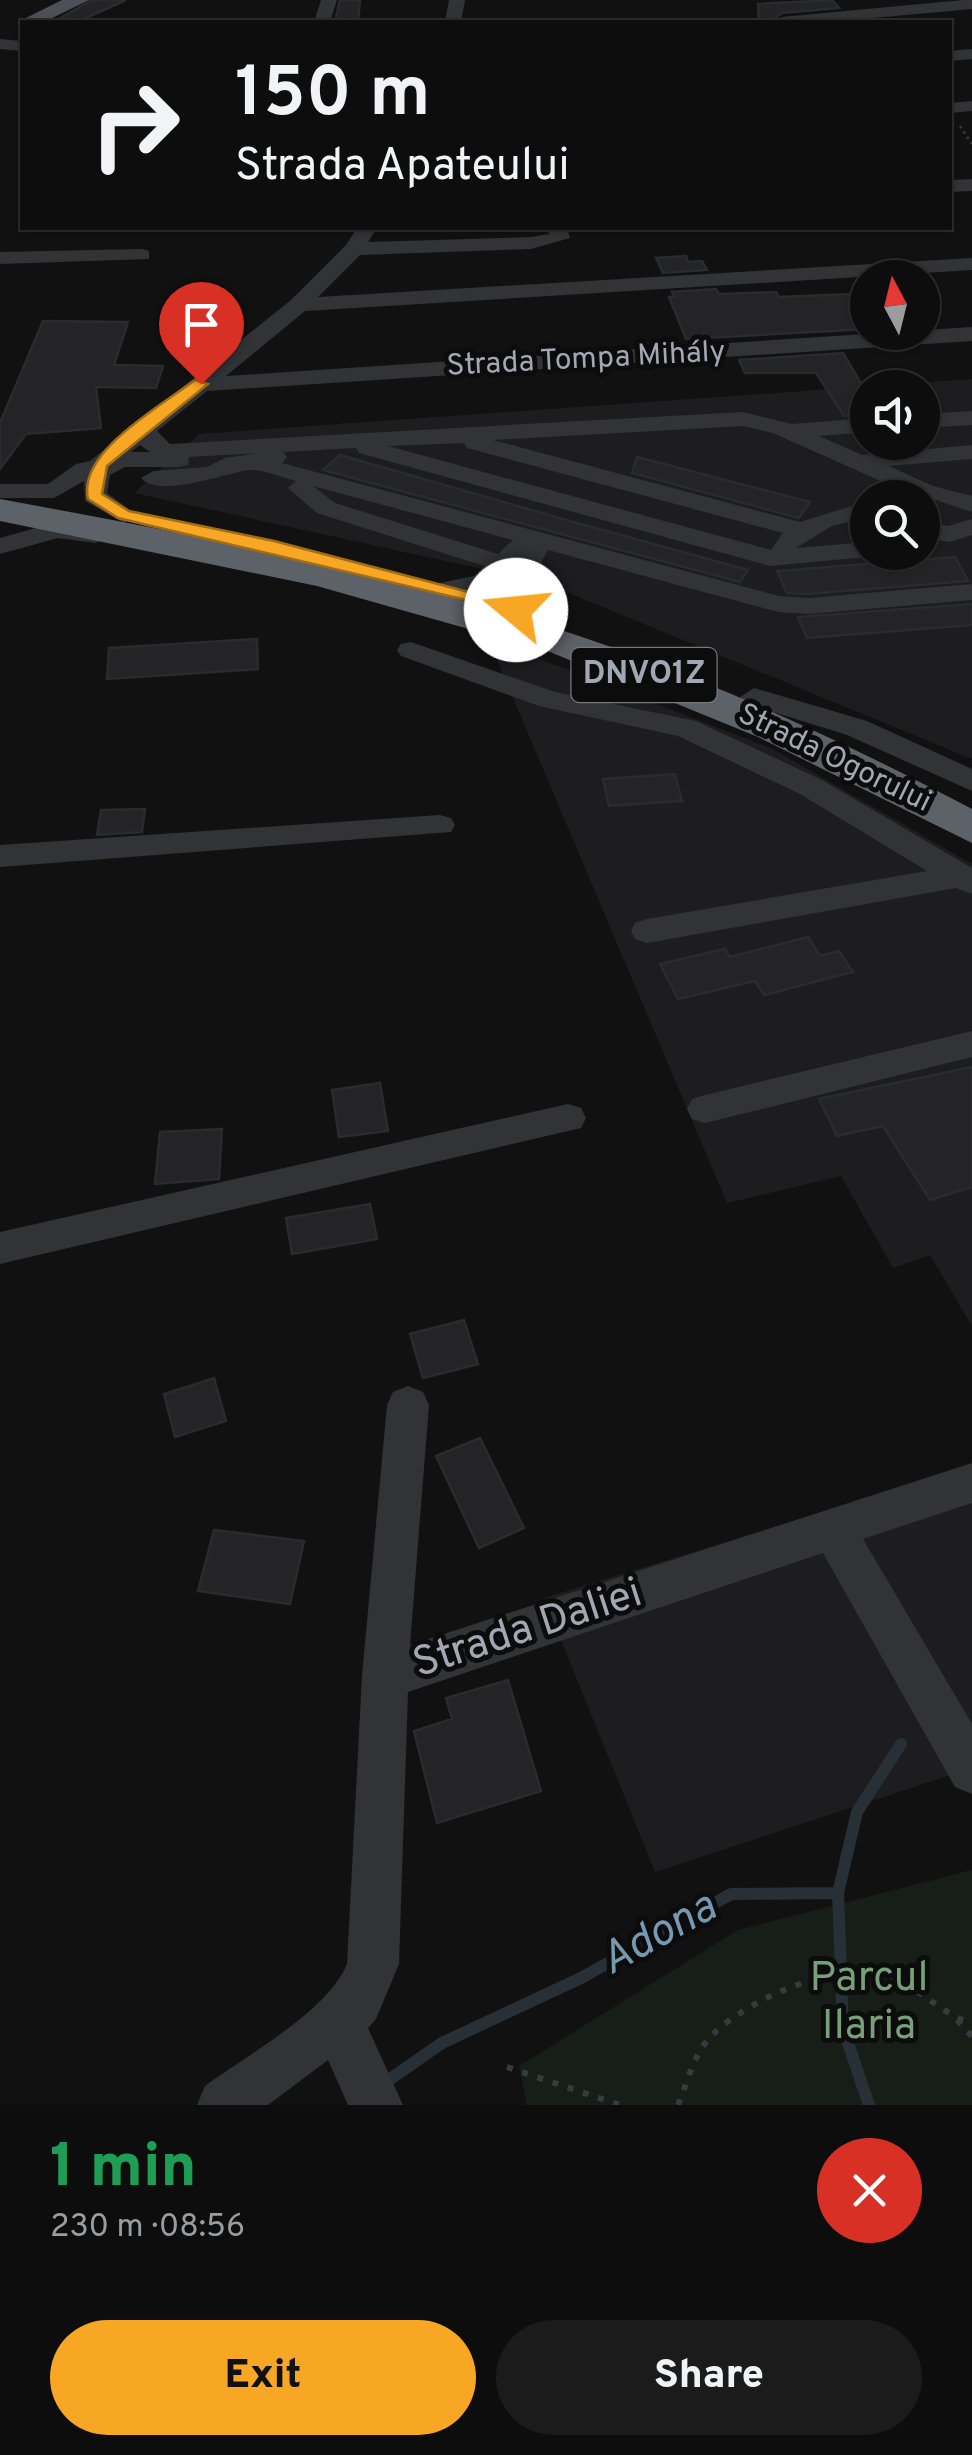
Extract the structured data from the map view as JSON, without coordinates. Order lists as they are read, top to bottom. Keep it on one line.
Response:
{"streets":{"highway":["DNVO1Z","Strada Ogorului"],"street":["Strada Tompa Mihály","Strada Daliei"]},"water":["Adona"],"parks":["Parcul Ilaria"],"north":"top","page":{"turn":["150 m","Strada Apateului"],"heading":["1 min","230 m · 08:56"],"buttons":["Exit","Share"]}}
